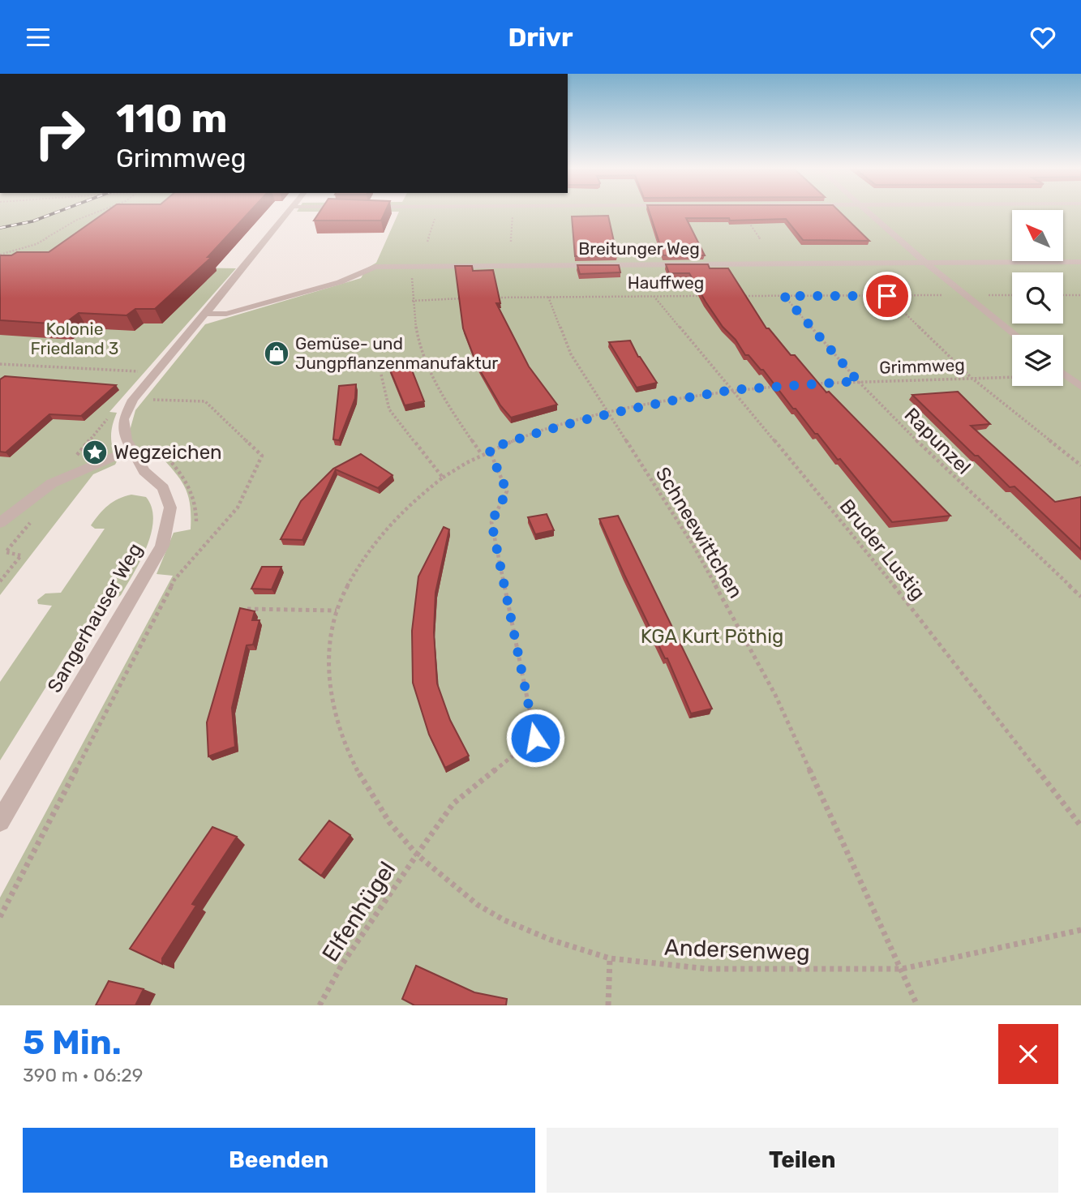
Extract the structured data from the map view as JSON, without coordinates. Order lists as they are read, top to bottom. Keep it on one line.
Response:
{"streets":{"street":["Breitunger Weg","Sangerhauser Weg"],"path":["Hauffweg","Grimmweg","Rapunzel","Schneewittchen","Bruder Lustig","Elfenhügel","Andersenweg"]},"crossings":[["Breitunger Weg","Sangerhauser Weg"],["Hauffweg","Schneewittchen"],["Hauffweg","Bruder Lustig"],["Grimmweg","Rapunzel"],["Schneewittchen","Andersenweg"],["Elfenhügel","Andersenweg"]],"parks":["Kolonie Friedland 3","KGA Kurt Pöthig"],"places":{"shop":["Gemüse- und Jungpflanzenmanufaktur"],"place":["Wegzeichen"]},"north":"top left","page":{"header":"Drivr","turn":["110 m","Grimmweg"],"heading":["5 Min.","390 m · 06:29"],"buttons":["Beenden","Teilen"]}}
